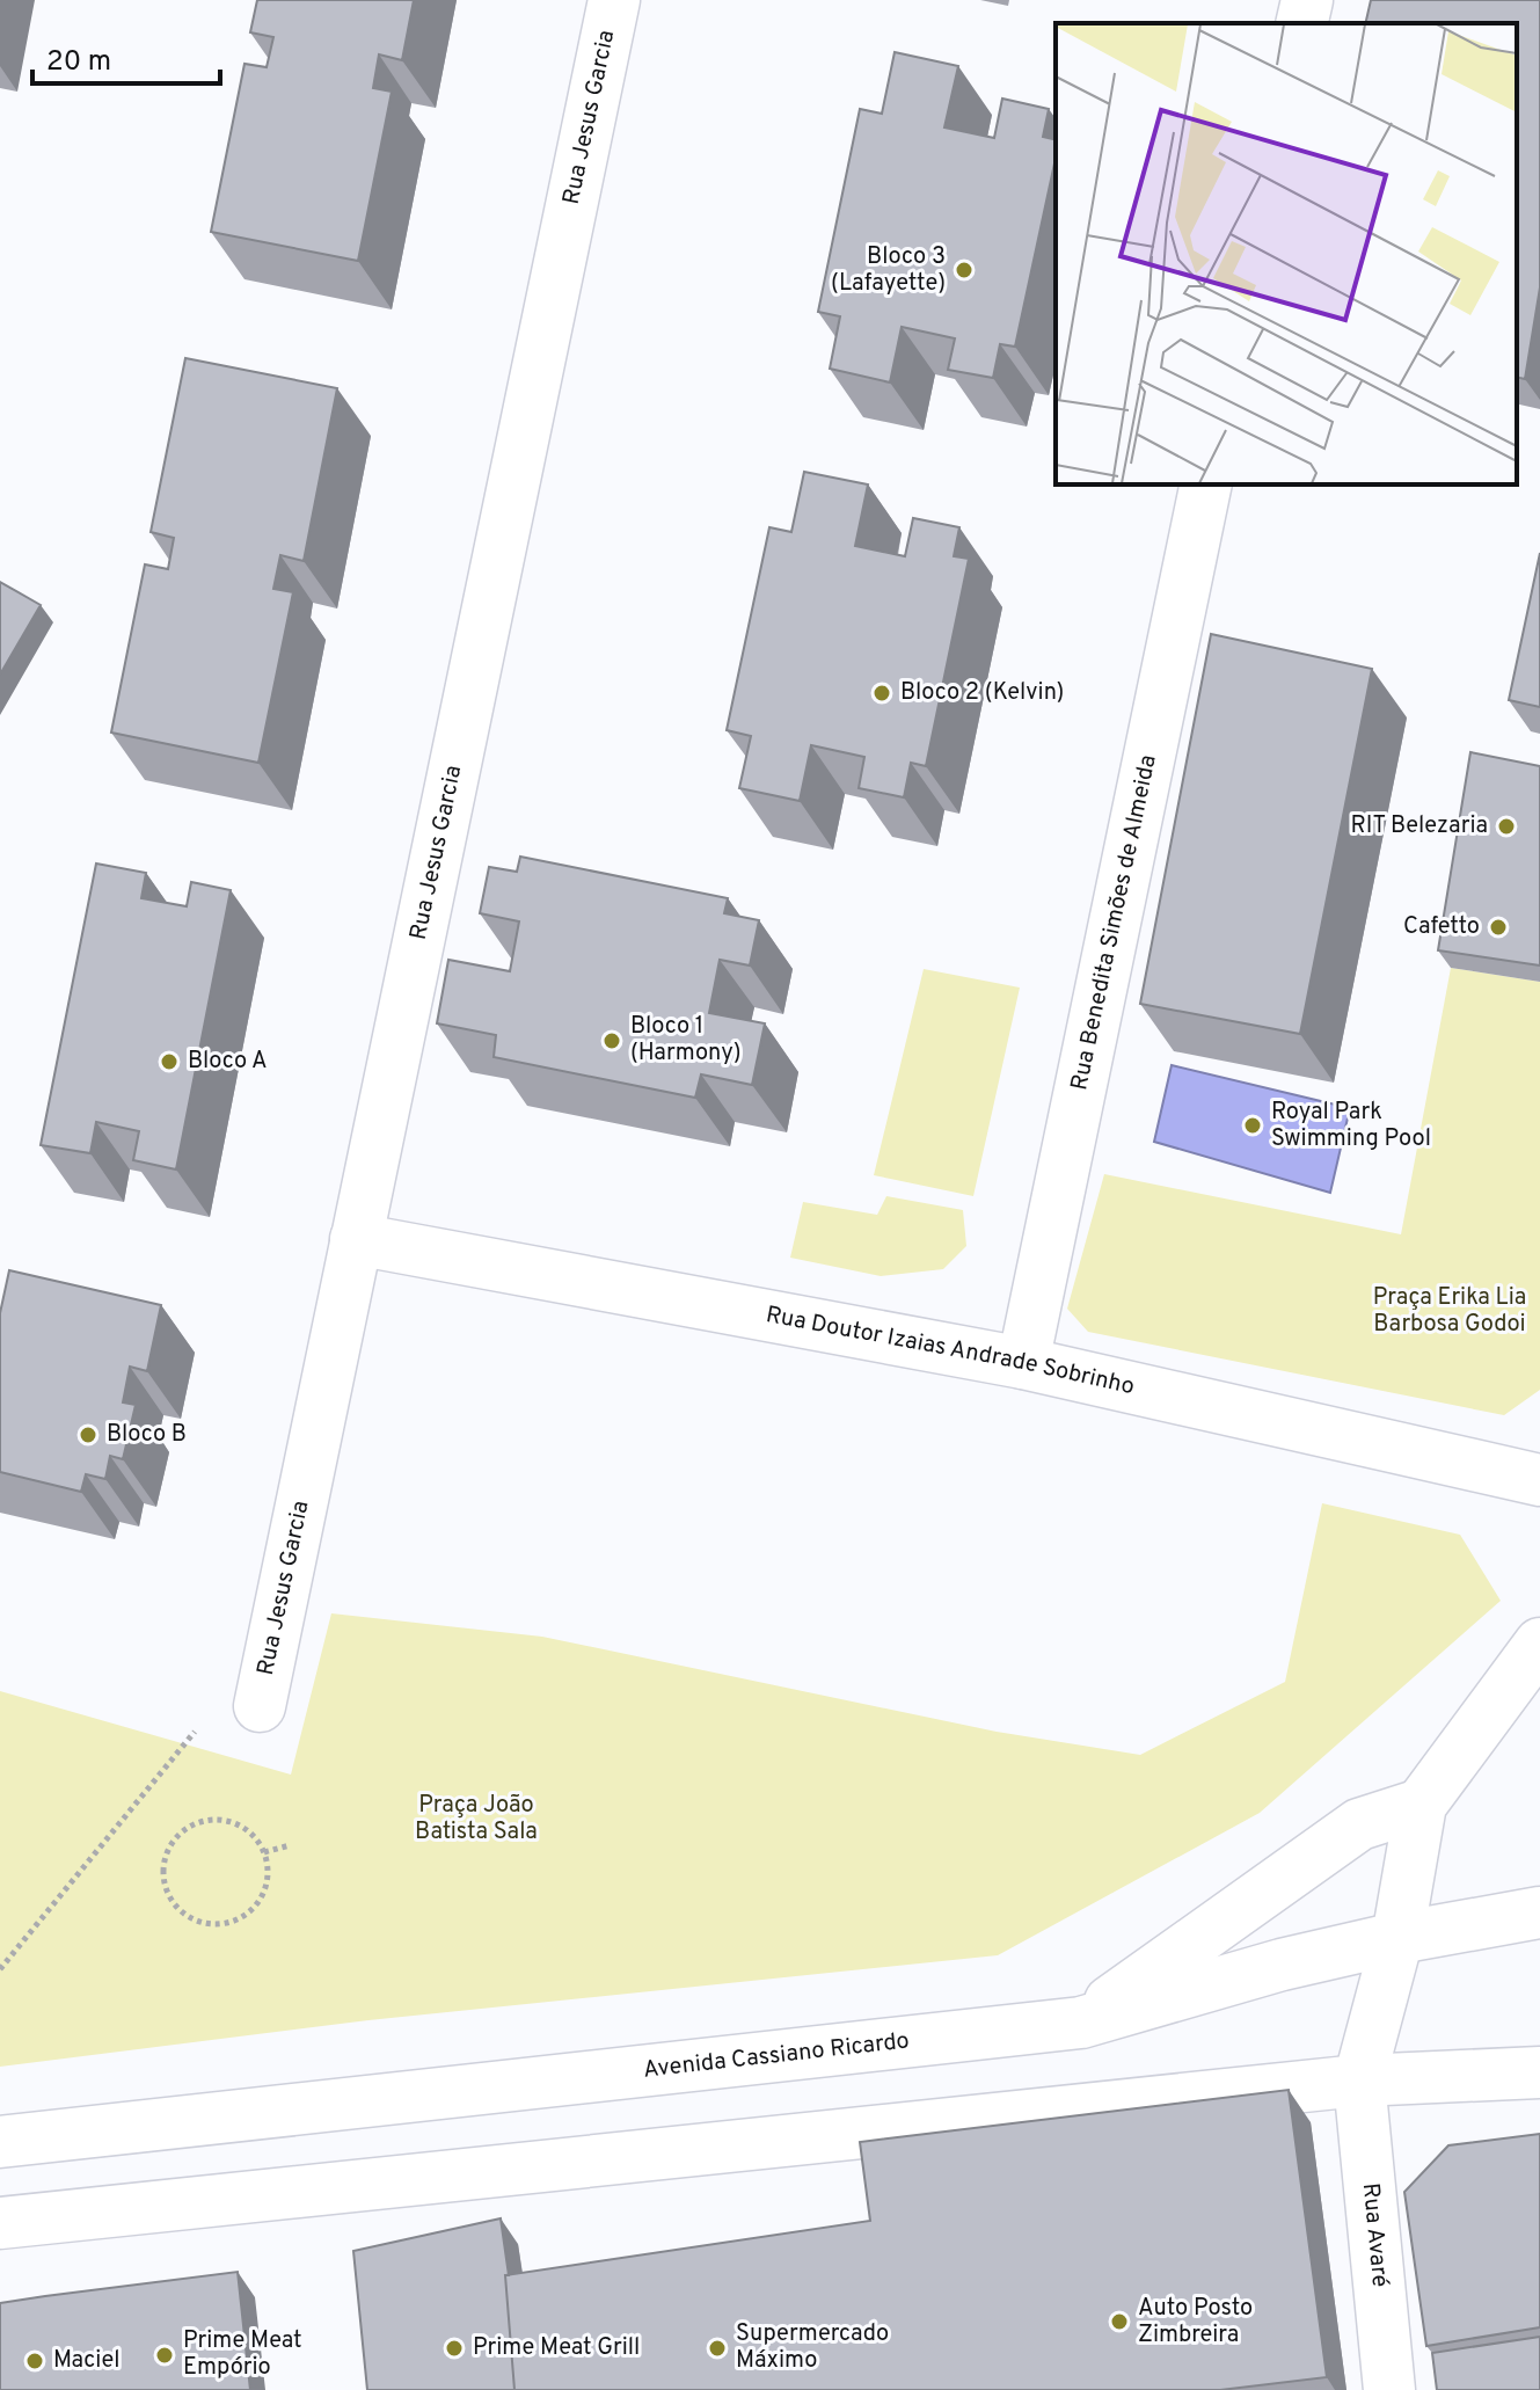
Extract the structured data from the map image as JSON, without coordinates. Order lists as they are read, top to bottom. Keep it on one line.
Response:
{"streets":{"street":["Rua Jesus Garcia","Rua Benedita Simões de Almeida","Rua Doutor Izaias Andrade Sobrinho","Avenida Cassiano Ricardo","Rua Avaré"]},"crossings":[["Rua Jesus Garcia","Rua Doutor Izaias Andrade Sobrinho"],["Rua Benedita Simões de Almeida","Rua Doutor Izaias Andrade Sobrinho"]],"parks":["Praça Erika Lia Barbosa Godoi","Praça João Batista Sala"],"places":["Bloco 3 (Lafayette)","Bloco 2 (Kelvin)","RIT Belezaria","Cafetto","Bloco 1 (Harmony)","Bloco A","Royal Park Swimming Pool","Bloco B","Auto Posto Zimbreira","Prime Meat Grill","Supermercado Máximo","Prime Meat Empório","Maciel"],"scale_bar":"20 m"}
